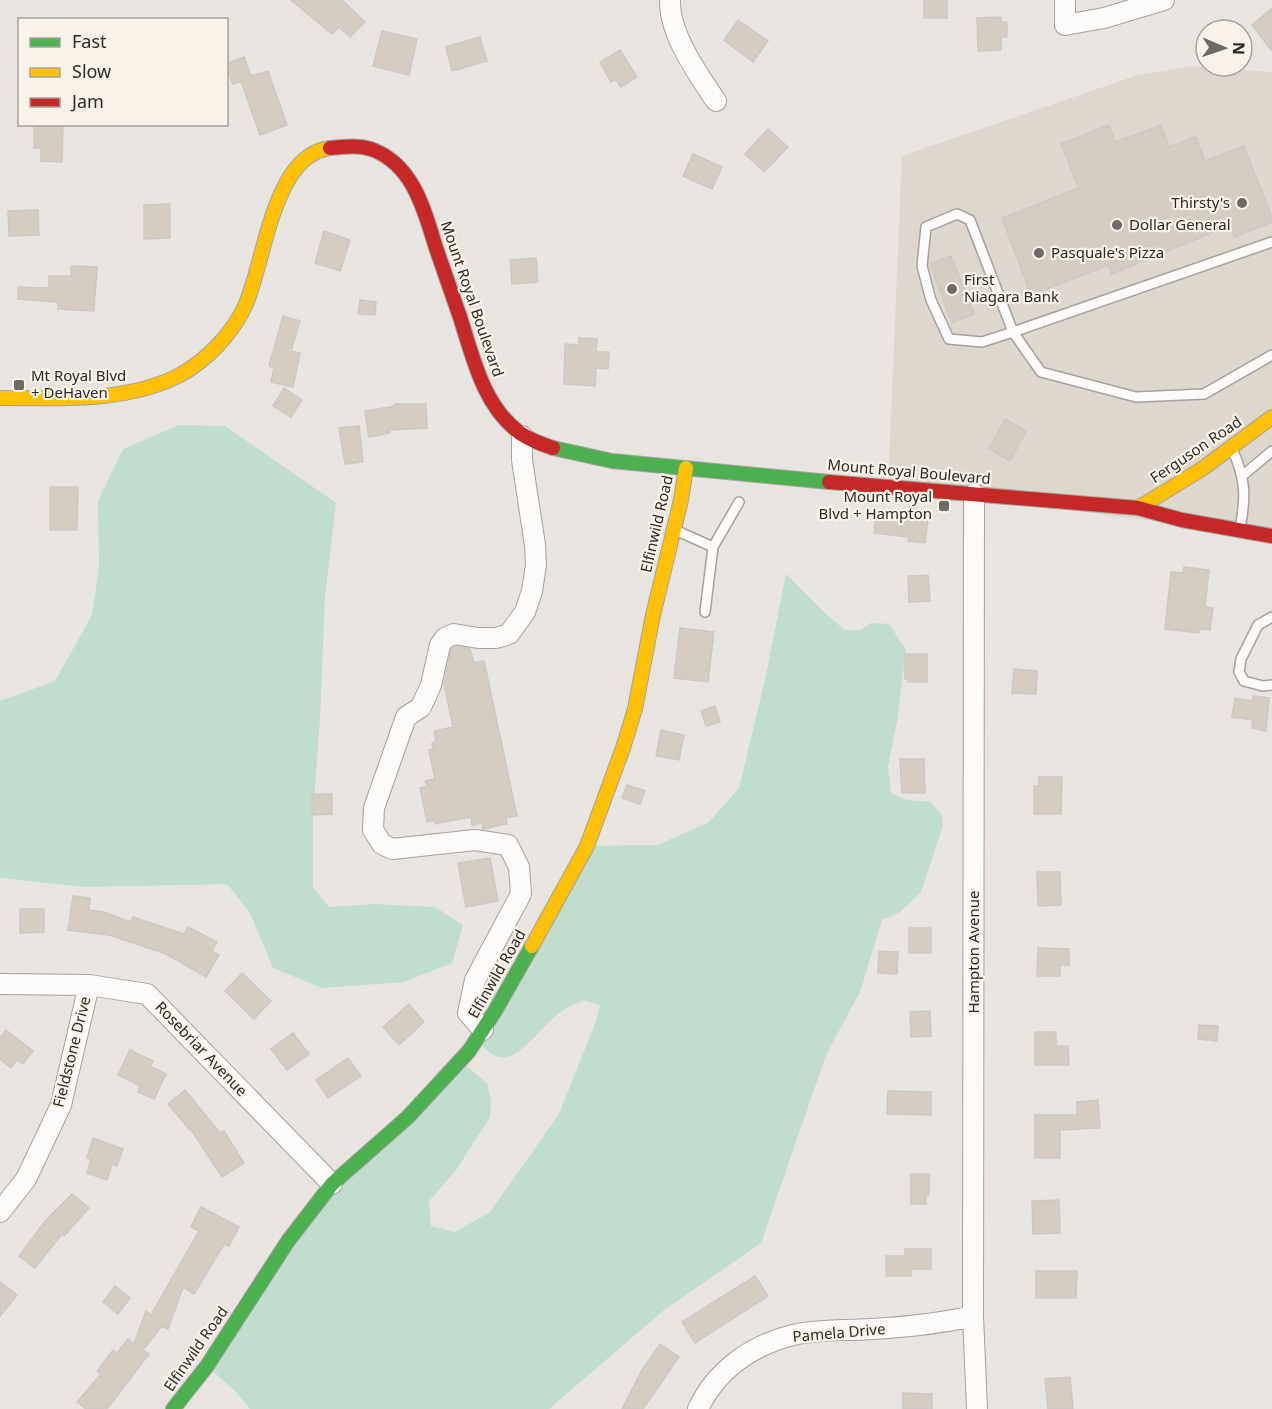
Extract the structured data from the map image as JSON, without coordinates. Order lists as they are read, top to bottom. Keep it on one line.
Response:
{"streets":{"main road":["Mount Royal Boulevard","Ferguson Road","Elfinwild Road"],"street":["Hampton Avenue","Rosebriar Avenue","Fieldstone Drive","Pamela Drive"]},"crossings":[["Mount Royal Boulevard","Ferguson Road"],["Mount Royal Boulevard","Elfinwild Road"],["Mount Royal Boulevard","Hampton Avenue"],["Elfinwild Road","Rosebriar Avenue"],["Hampton Avenue","Pamela Drive"],["Rosebriar Avenue","Fieldstone Drive"]],"places":{"other":["Thirsty's","Dollar General","Pasquale's Pizza","First Niagara Bank"],"transit":["Mt Royal Blvd + DeHaven","Mount Royal Blvd + Hampton"]},"legend":["Fast","Slow","Jam"],"north":"right"}
